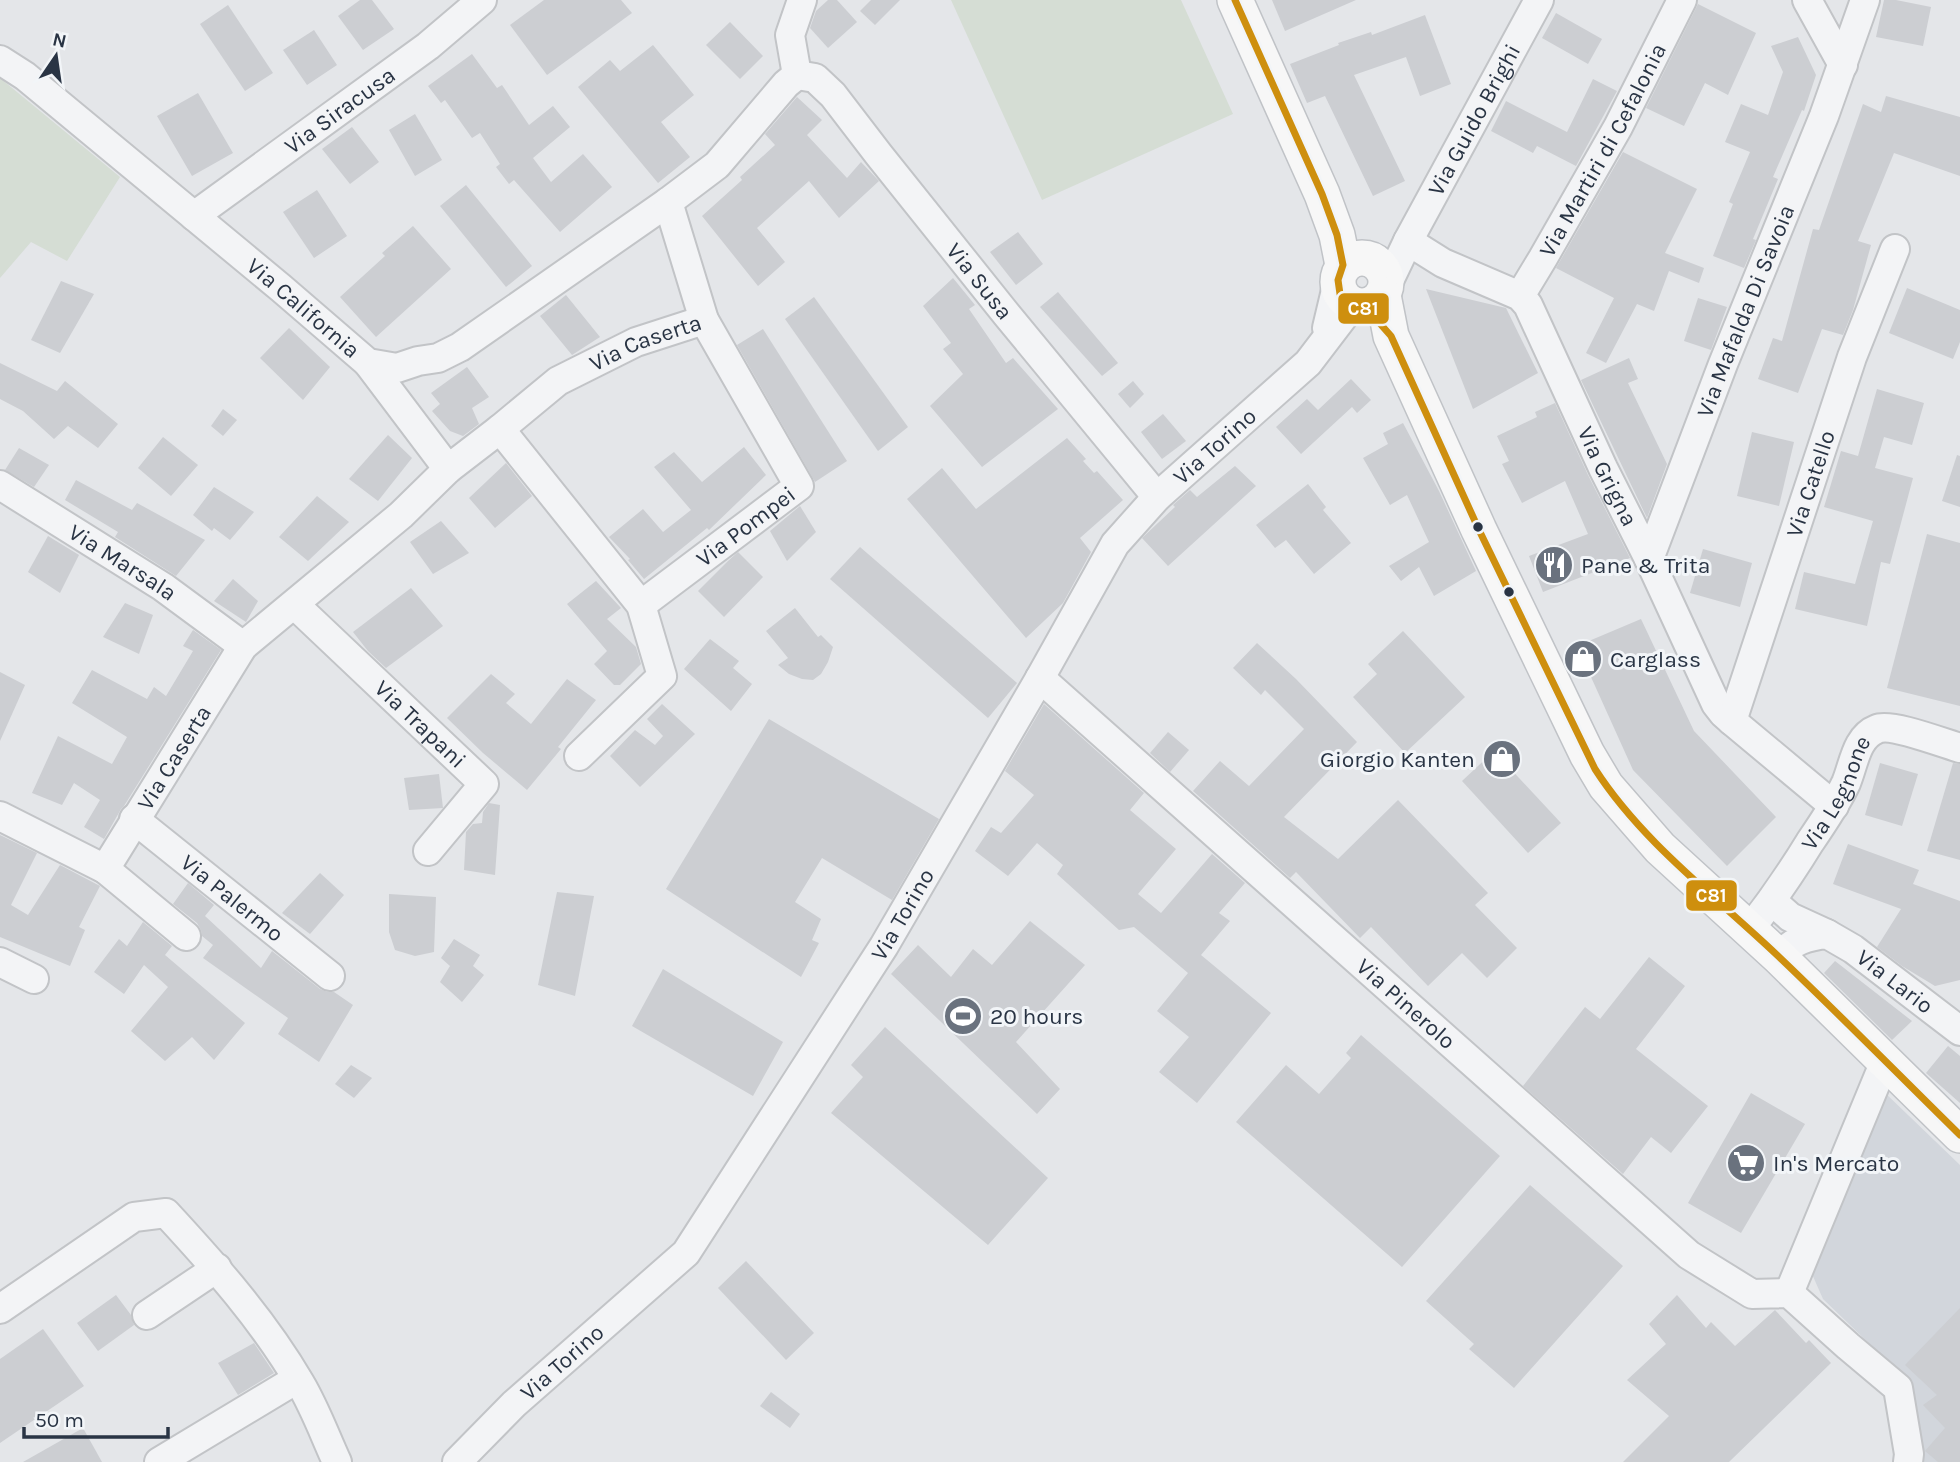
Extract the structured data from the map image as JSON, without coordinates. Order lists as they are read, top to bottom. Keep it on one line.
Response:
{"streets":{"street":["Via Siracusa","Via Guido Brighi","Via Martiri di Cefalonia","Via Susa","Via California","Via Mafalda Di Savoia","Via Caserta","Via Torino","Via Grigna","Via Catello","Via Pompei","Via Marsala","Via Trapani","Via Legnone","Via Palermo","Via Lario","Via Pinerolo"]},"crossings":[["Via Siracusa","Via California"],["Via Guido Brighi","Via Torino"],["Via Martiri di Cefalonia","Via Grigna"],["Via Susa","Via Torino"],["Via California","Via Caserta"],["Via Mafalda Di Savoia","Via Grigna"],["Via Caserta","Via Pompei"],["Via Caserta","Via Marsala"],["Via Caserta","Via Trapani"],["Via Caserta","Via Palermo"],["Via Torino","Via Pinerolo"],["Via Grigna","Via Catello"],["Via Grigna","Via Legnone"],["Via Legnone","Via Lario"]],"places":{"restaurant":["Pane & Trita"],"shop":["Carglass","Giorgio Kanten"],"sports":["20 hours"],"supermarket":["In's Mercato"]},"lines":["transit line C81"],"scale_bar":"50 m","north":"top"}
